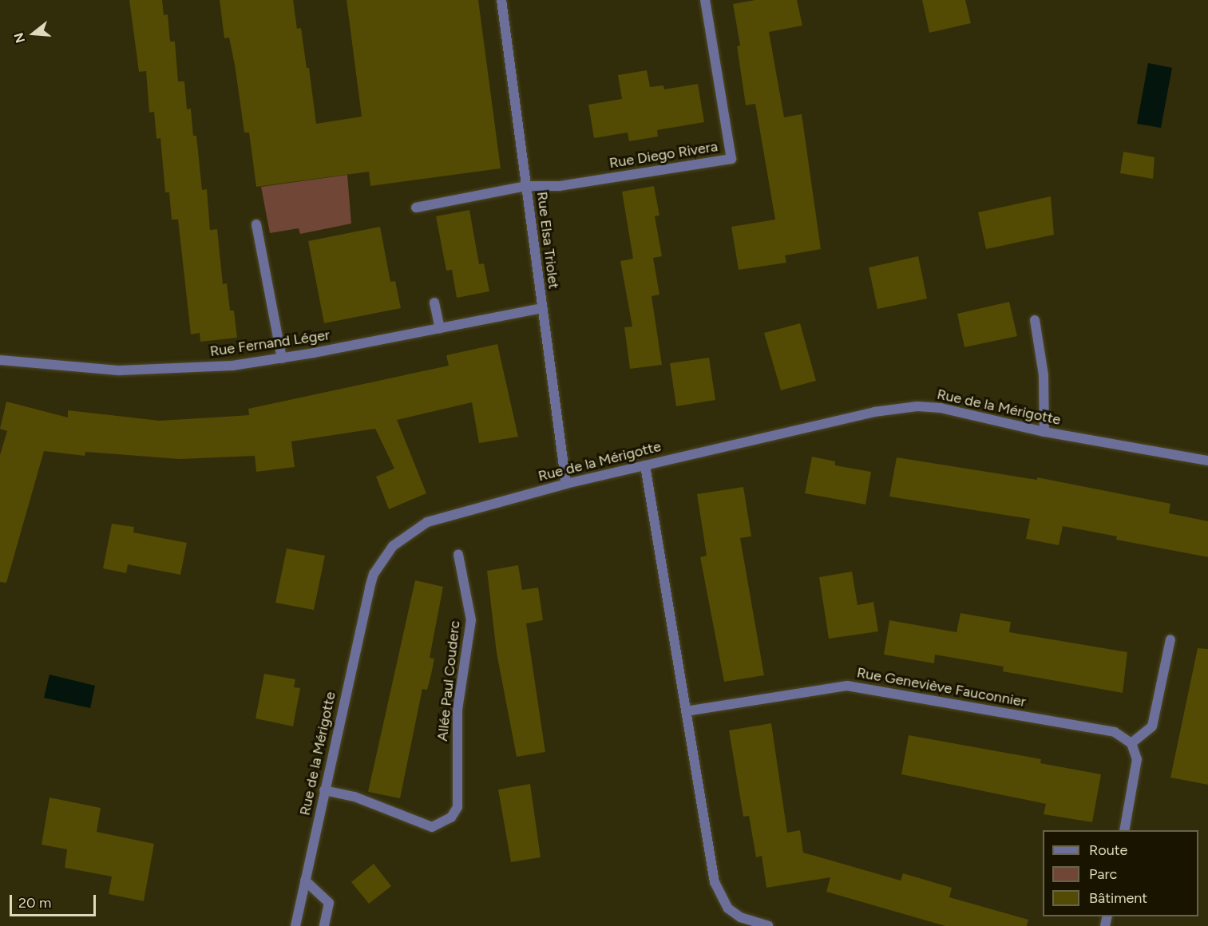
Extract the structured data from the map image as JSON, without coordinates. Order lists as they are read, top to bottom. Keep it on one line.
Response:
{"streets":{"street":["Rue Diego Rivera","Rue Elsa Triolet","Rue Fernand Léger","Rue de la Mérigotte","Allée Paul Couderc","Rue Geneviève Fauconnier"]},"crossings":[["Rue Diego Rivera","Rue Elsa Triolet"],["Rue Elsa Triolet","Rue Fernand Léger"],["Rue Elsa Triolet","Rue de la Mérigotte"],["Rue de la Mérigotte","Allée Paul Couderc"]],"legend":["Route","Parc","Bâtiment"],"scale_bar":"20 m","north":"left"}
